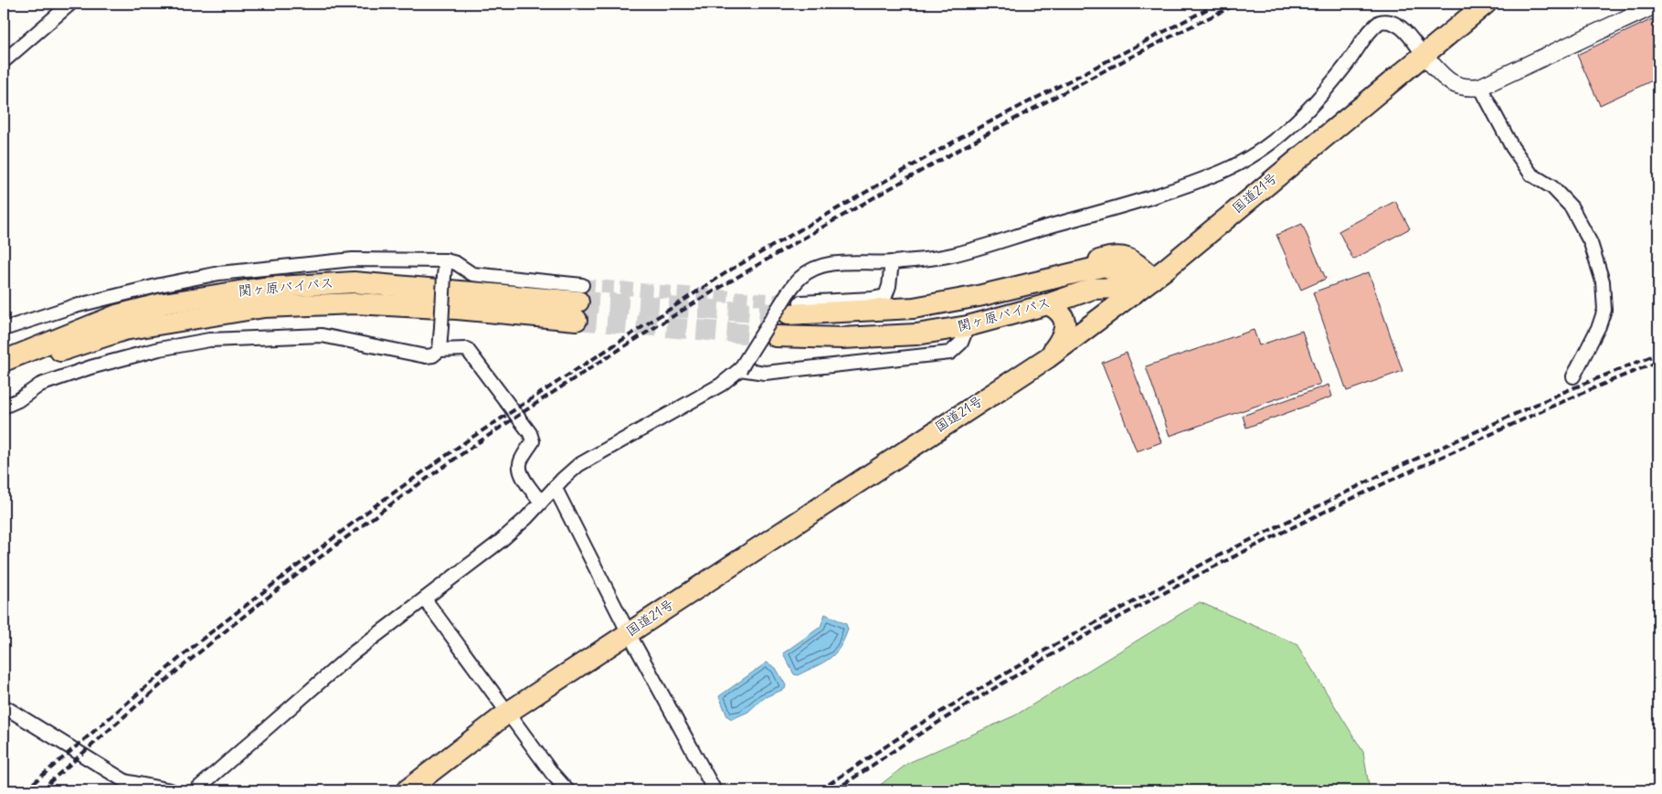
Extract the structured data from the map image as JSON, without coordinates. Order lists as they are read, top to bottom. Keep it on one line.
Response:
{"streets":{"highway":["国道21号","関ヶ原バイパス"]},"crossings":[["国道21号","関ヶ原バイパス"]]}
